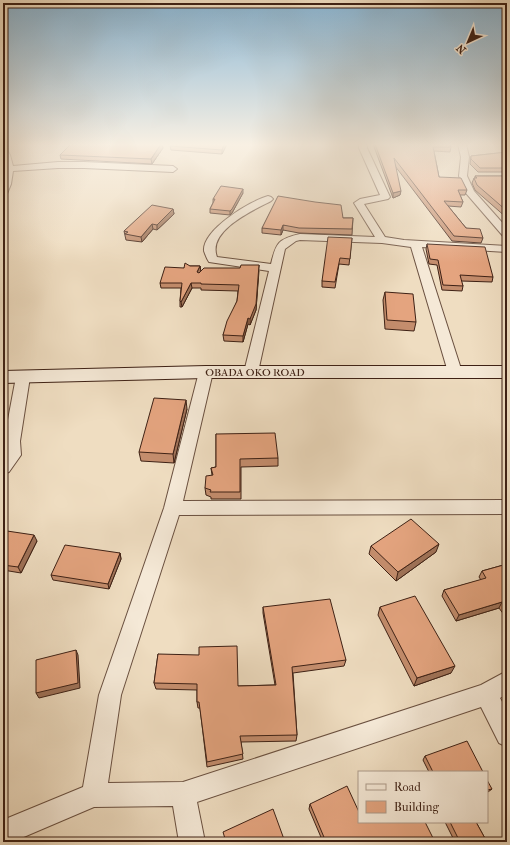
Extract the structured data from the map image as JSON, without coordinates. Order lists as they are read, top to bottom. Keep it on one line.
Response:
{"streets":{"main road":["OBADA OKO ROAD"]},"legend":["Road","Building"],"north":"bottom left"}
